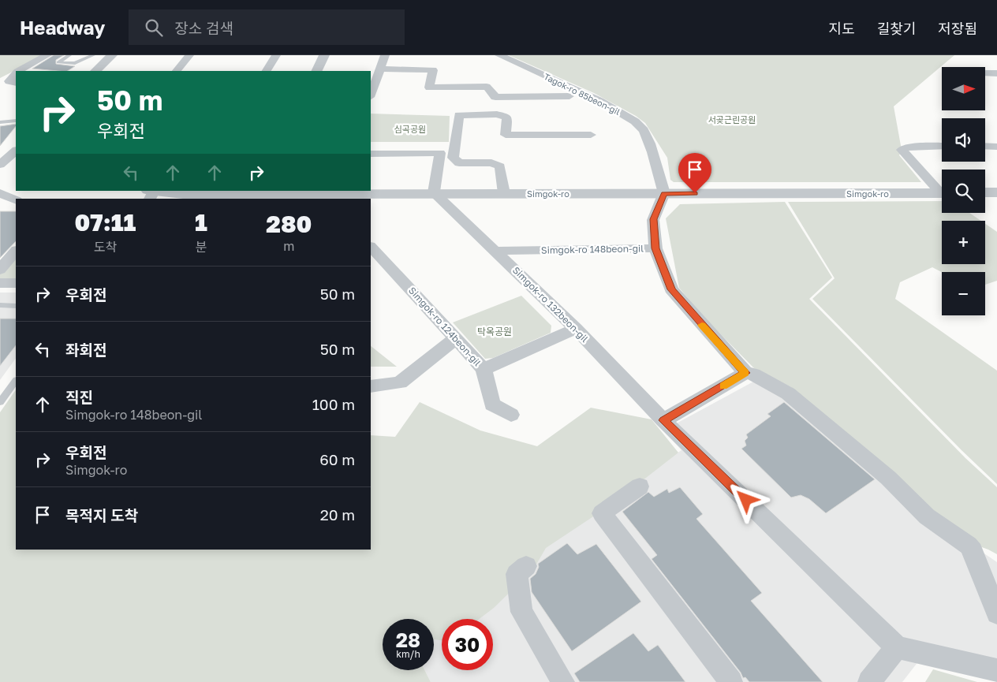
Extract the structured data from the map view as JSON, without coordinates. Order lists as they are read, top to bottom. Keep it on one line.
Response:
{"streets":{"street":["Tagok-ro 85beon-gil","Simgok-ro","Simgok-ro 148beon-gil","Simgok-ro 132beon-gil","Simgok-ro 124beon-gil"]},"crossings":[["Tagok-ro 85beon-gil","Simgok-ro"],["Tagok-ro 85beon-gil","Simgok-ro 148beon-gil"],["Simgok-ro","Simgok-ro 148beon-gil"],["Simgok-ro","Simgok-ro 132beon-gil"],["Simgok-ro 148beon-gil","Simgok-ro 132beon-gil"],["Simgok-ro 132beon-gil","Simgok-ro 124beon-gil"]],"parks":["서곶근린공원","심곡공원","탁옥공원"],"north":"right","page":{"header":"Headway","search":"장소 검색","nav":["지도","길찾기","저장됨"],"map_buttons":["+","−"],"turn":["50 m","우회전"],"eta":["07:11","도착","1","분","280","m"],"list":[{"name":"우회전","value":"50 m"},{"name":"좌회전","value":"50 m"},{"name":"직진","note":"Simgok-ro 148beon-gil","value":"100 m"},{"name":"우회전","note":"Simgok-ro","value":"60 m"},{"name":"목적지 도착","value":"20 m"}],"speed":"28 km/h","limit":"30"}}
